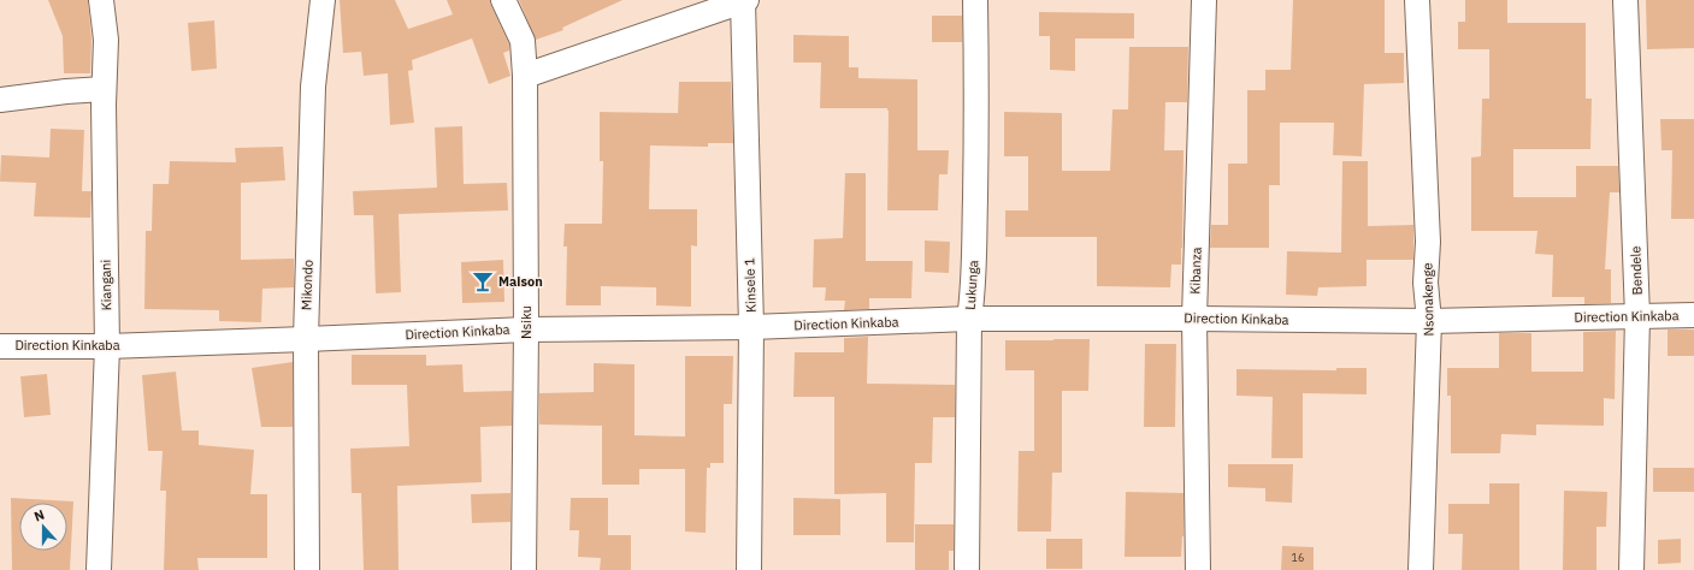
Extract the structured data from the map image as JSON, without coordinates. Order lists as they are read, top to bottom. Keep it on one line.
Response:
{"streets":{"street":["Kibanza","Bendele","Kiangani","Mikondo","Kinsele 1","Lukunga","Nsonakenge","Direction Kinkaba","Nsiku"]},"crossings":[["Kibanza","Direction Kinkaba"],["Bendele","Direction Kinkaba"],["Kiangani","Direction Kinkaba"],["Mikondo","Direction Kinkaba"],["Kinsele 1","Direction Kinkaba"],["Lukunga","Direction Kinkaba"],["Nsonakenge","Direction Kinkaba"],["Direction Kinkaba","Nsiku"]],"places":{"bar":["Maison"]},"house_numbers":["16"],"north":"top"}
